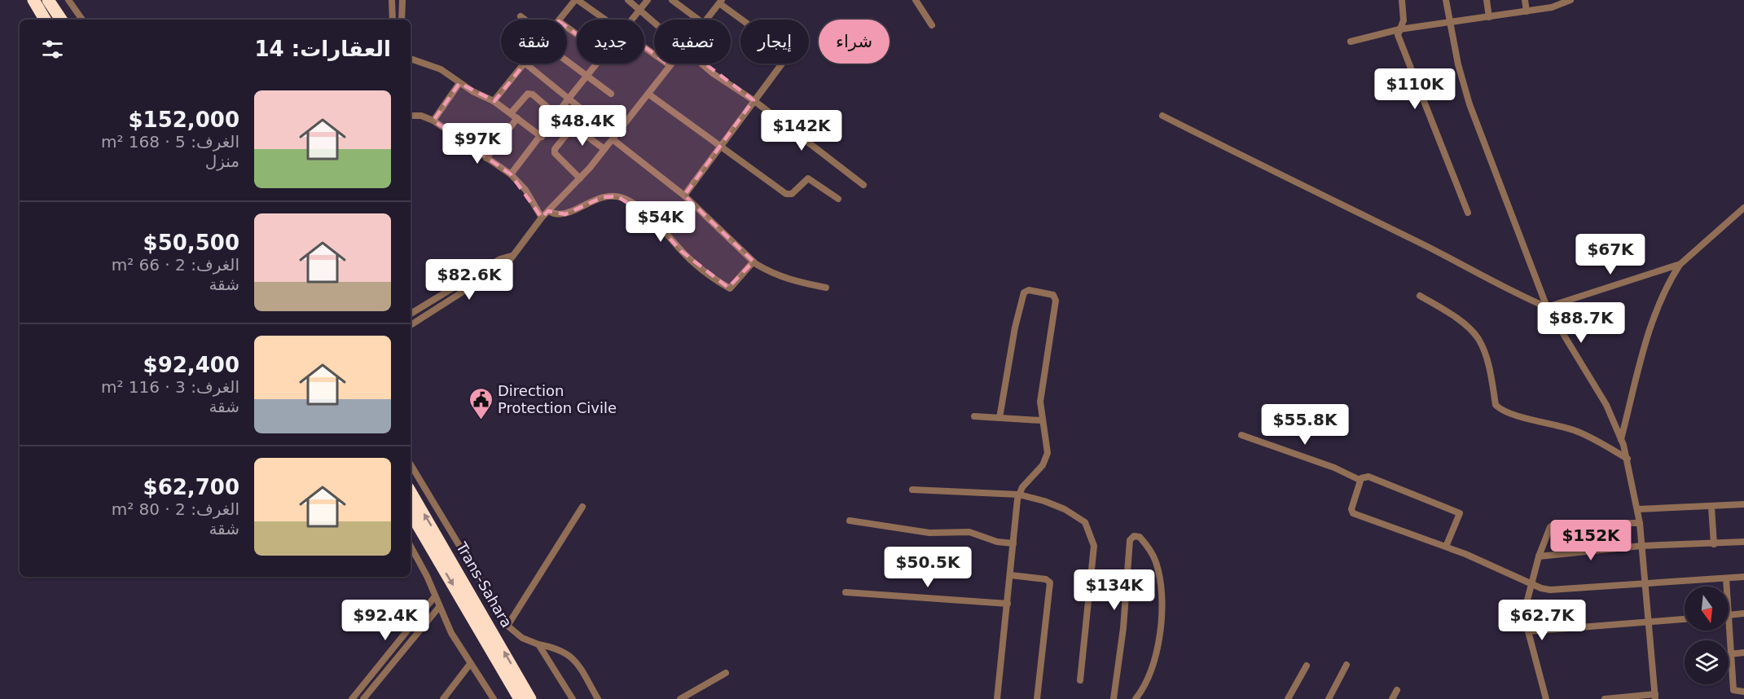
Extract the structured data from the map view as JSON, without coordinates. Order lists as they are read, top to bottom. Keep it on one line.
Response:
{"streets":{"highway":["Trans-Sahara"]},"places":{"public building":["Direction Protection Civile"]},"north":"bottom","page":{"chip":["شراء","إيجار","تصفية","جديد","شقة"],"heading":"العقارات: 14","price":["$110K","$48.4K","$142K","$97K","$54K","$67K","$82.6K","$88.7K","$55.8K","$152K","$50.5K","$134K","$92.4K","$62.7K"],"list":[{"name":"$152,000","note":"الغرف: 5 · 168 m² · منزل"},{"name":"$50,500","note":"الغرف: 2 · 66 m² · شقة"},{"name":"$92,400","note":"الغرف: 3 · 116 m² · شقة"},{"name":"$62,700","note":"الغرف: 2 · 80 m² · شقة"}]}}
